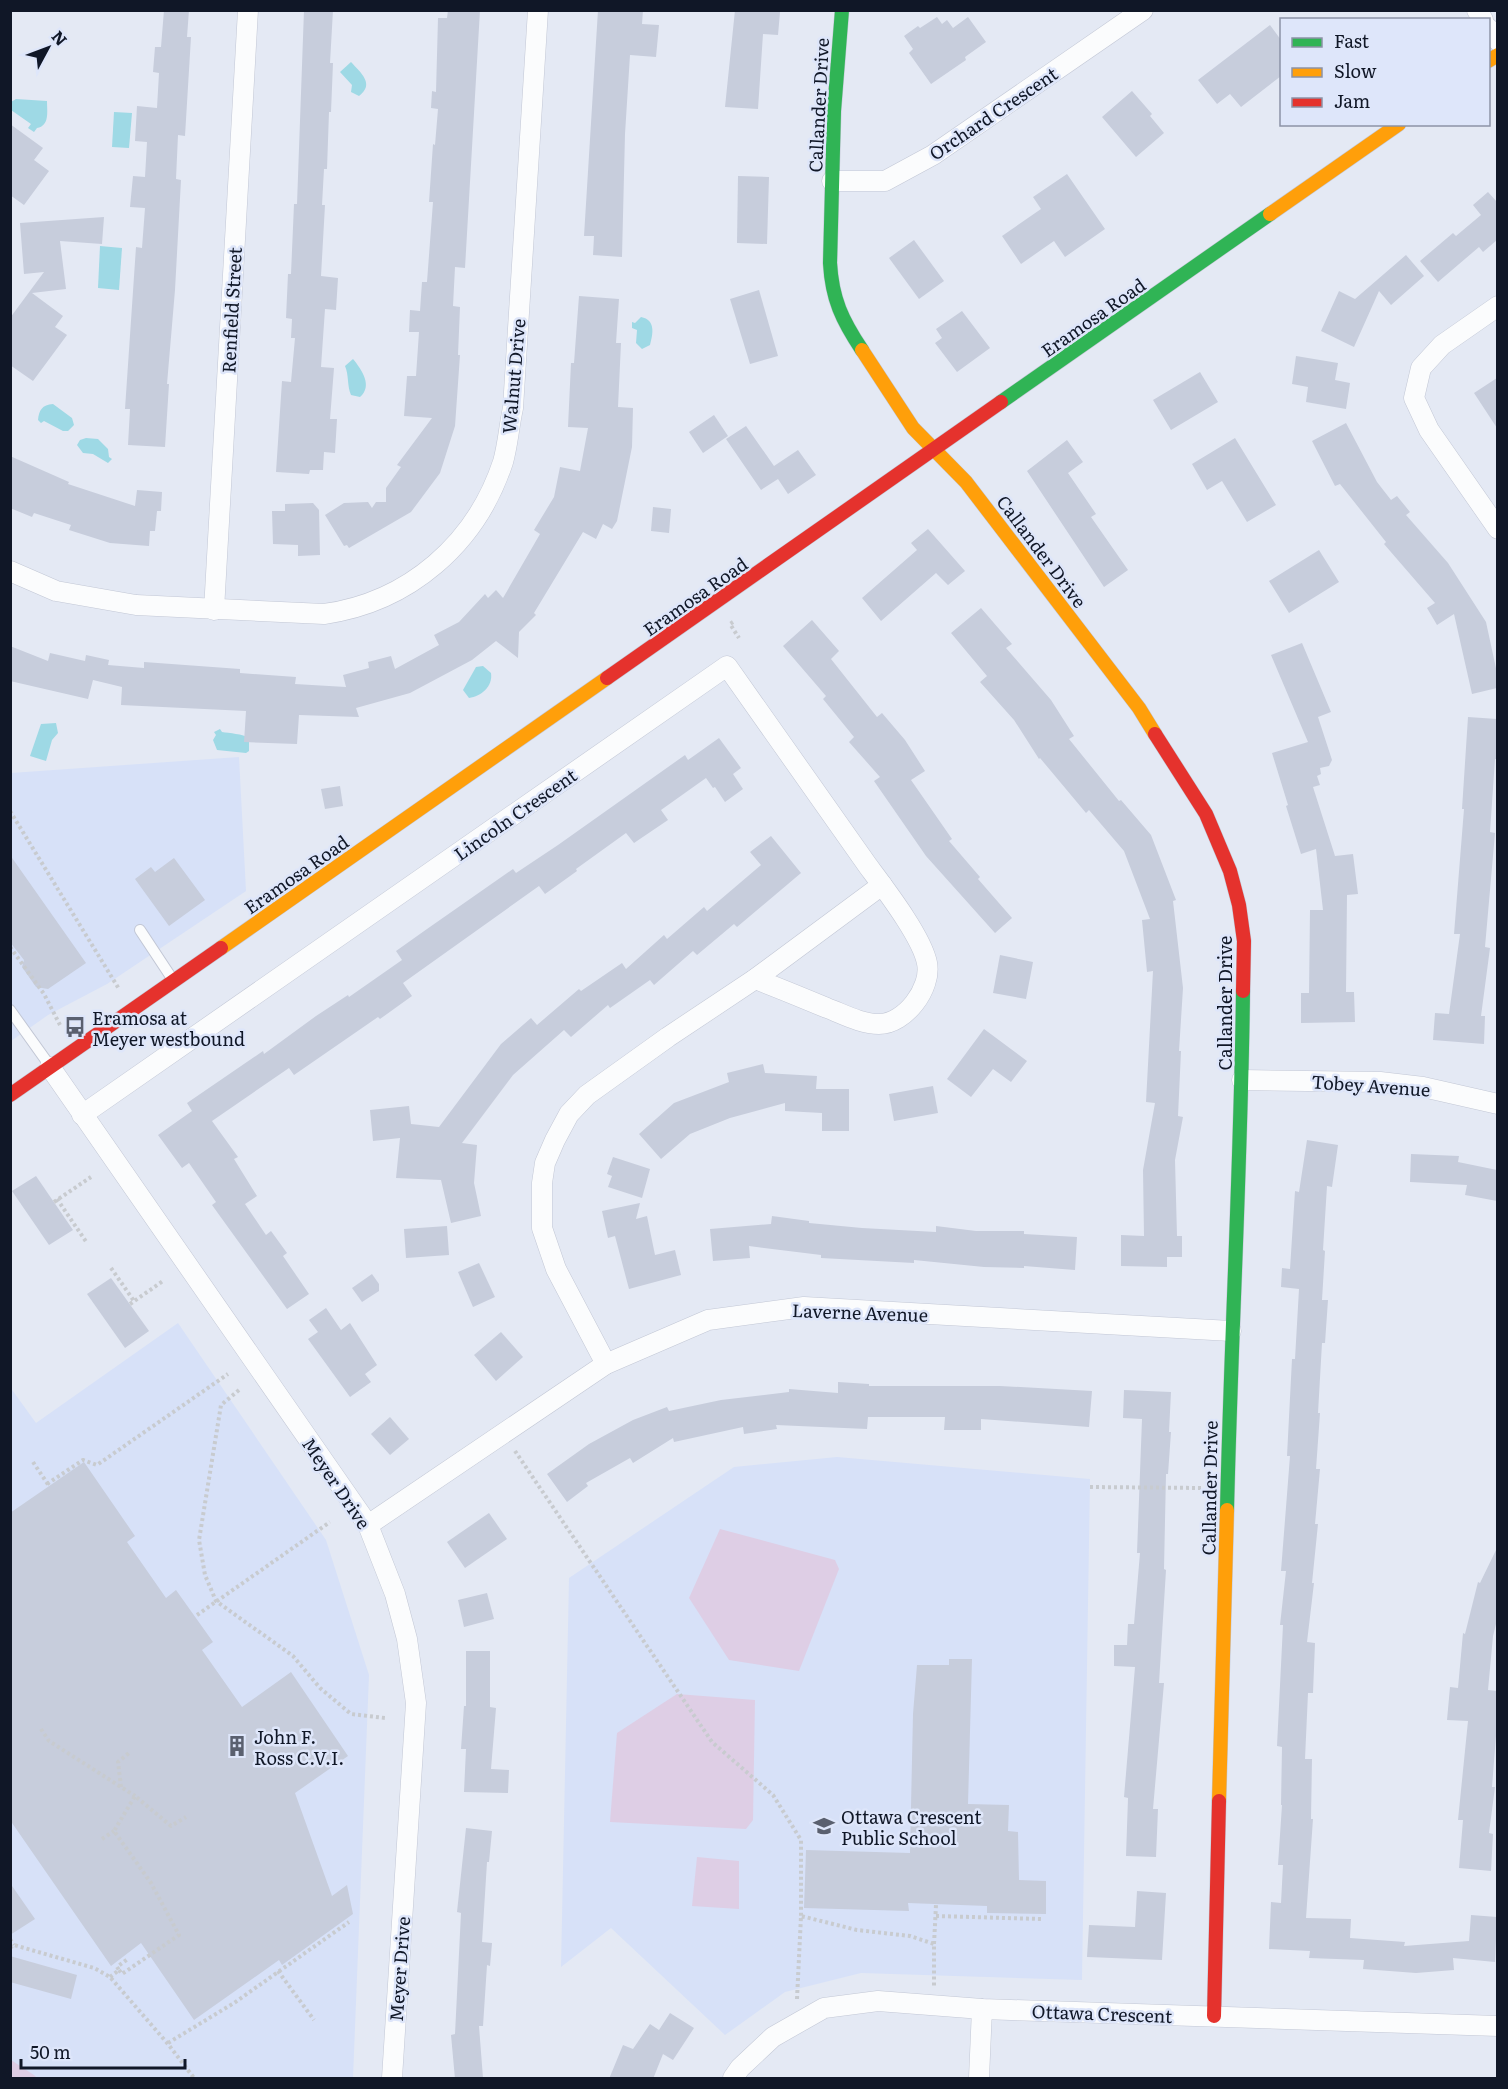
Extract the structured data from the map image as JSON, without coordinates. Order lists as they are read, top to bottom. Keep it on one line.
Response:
{"streets":{"street":["Callander Drive","Orchard Crescent","Renfield Street","Eramosa Road","Walnut Drive","Lincoln Crescent","Tobey Avenue","Laverne Avenue","Meyer Drive","Ottawa Crescent"]},"crossings":[["Callander Drive","Orchard Crescent"],["Callander Drive","Eramosa Road"],["Callander Drive","Tobey Avenue"],["Callander Drive","Laverne Avenue"],["Callander Drive","Ottawa Crescent"],["Renfield Street","Walnut Drive"],["Eramosa Road","Meyer Drive"],["Lincoln Crescent","Meyer Drive"],["Laverne Avenue","Meyer Drive"]],"places":{"bus stop":["Eramosa at Meyer westbound"],"building":["John F. Ross C.V.I."],"school or university":["Ottawa Crescent Public School"]},"legend":["Fast","Slow","Jam"],"scale_bar":"50 m","north":"top right"}
